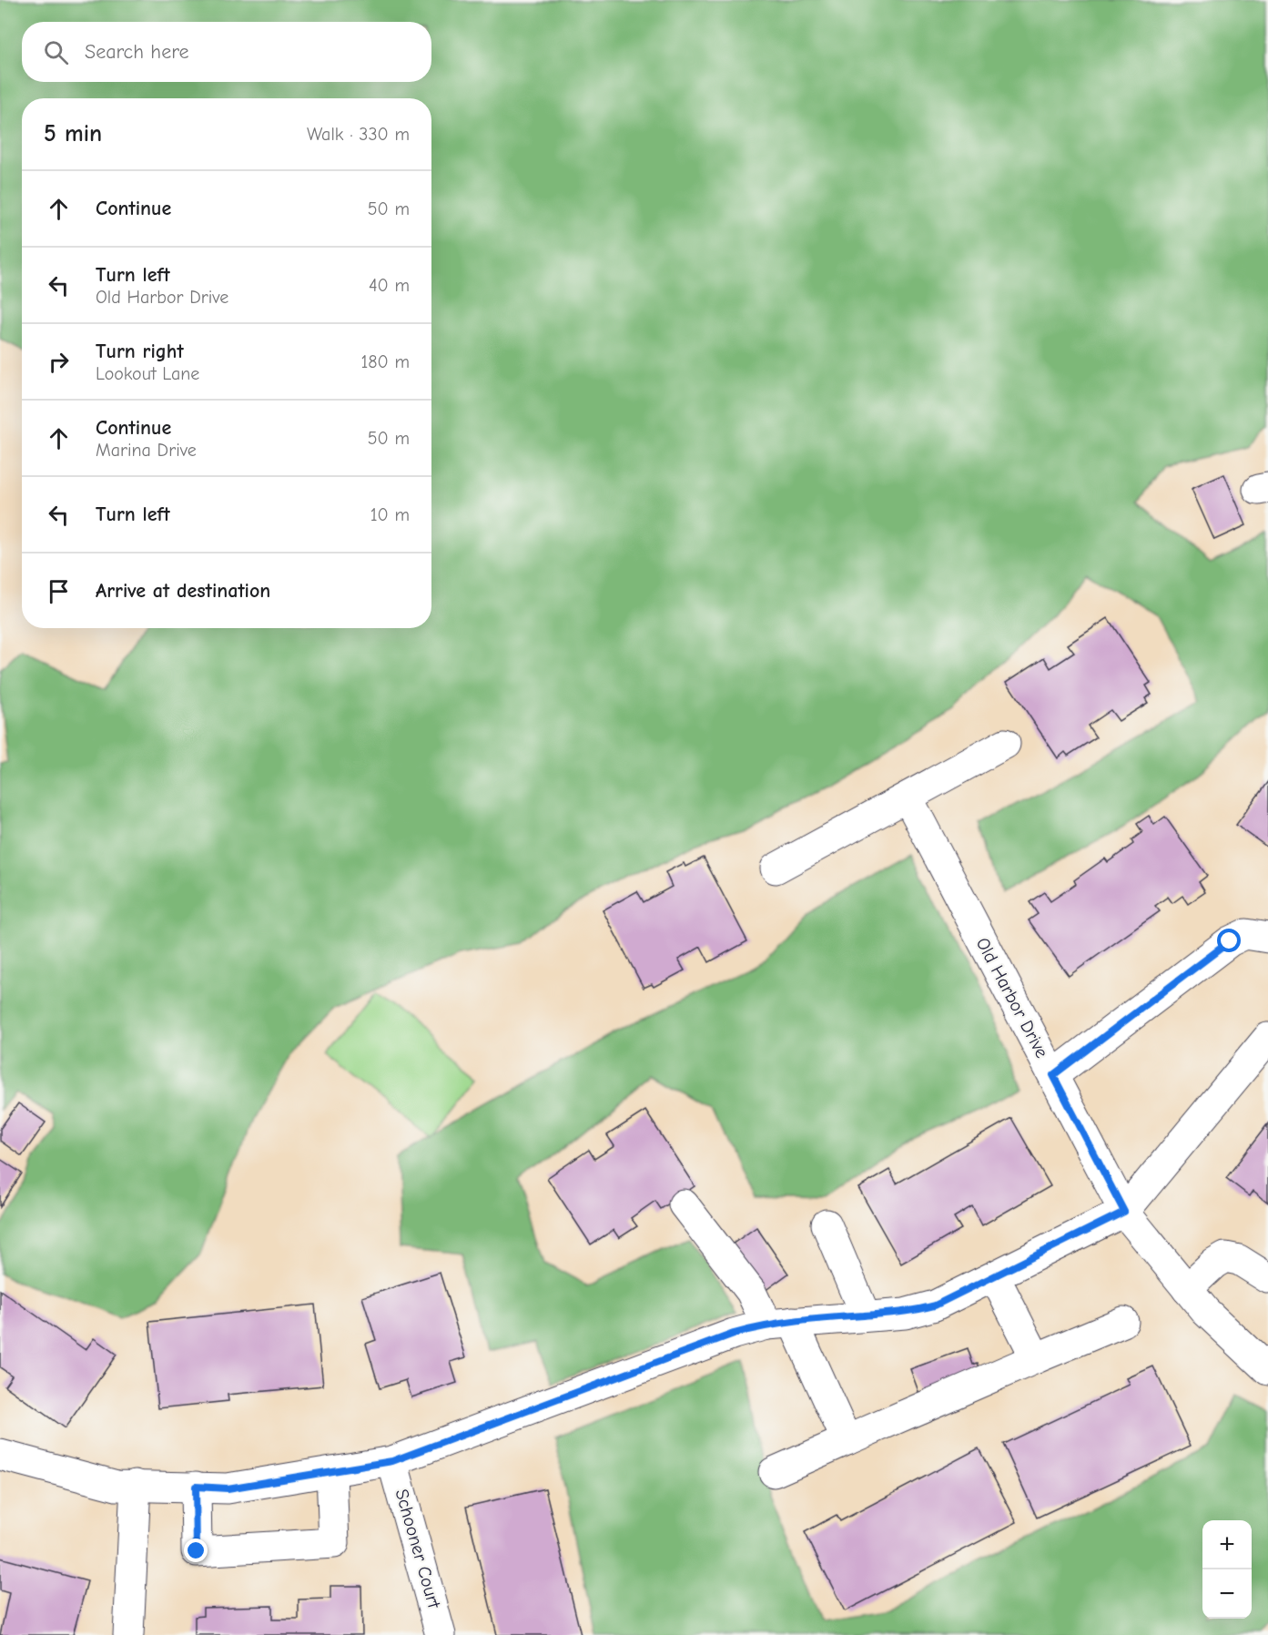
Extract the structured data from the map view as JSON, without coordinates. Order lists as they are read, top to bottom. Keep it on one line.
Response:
{"streets":{"street":["Old Harbor Drive","Schooner Court"]},"page":{"search":"Search here","heading":["5 min","Walk · 330 m"],"list":[["Continue","50 m"],["Turn left","Old Harbor Drive","40 m"],["Turn right","Lookout Lane","180 m"],["Continue","Marina Drive","50 m"],["Turn left","10 m"],"Arrive at destination"],"map_buttons":["+","−"]}}
